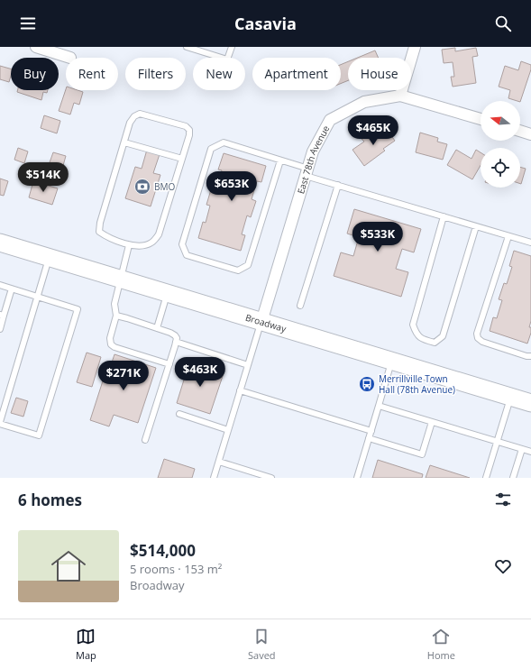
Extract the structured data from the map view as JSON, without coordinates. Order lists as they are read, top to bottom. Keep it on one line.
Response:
{"streets":{"main road":["Broadway"],"street":["East 78th Avenue"]},"crossings":[["East 78th Avenue","Broadway"]],"places":{"bank":["BMO"],"bus stop":["Merrillville Town Hall (78th Avenue)"]},"north":"left","page":{"header":"Casavia","chip":["Buy","Rent","Filters","New","Apartment","House"],"price":["$465K","$514K","$653K","$533K","$463K","$271K"],"heading":"6 homes","list":[{"name":"$514,000","note":"5 rooms · 153 m² · Broadway"}],"tabs":["Map","Saved","Home"]}}
